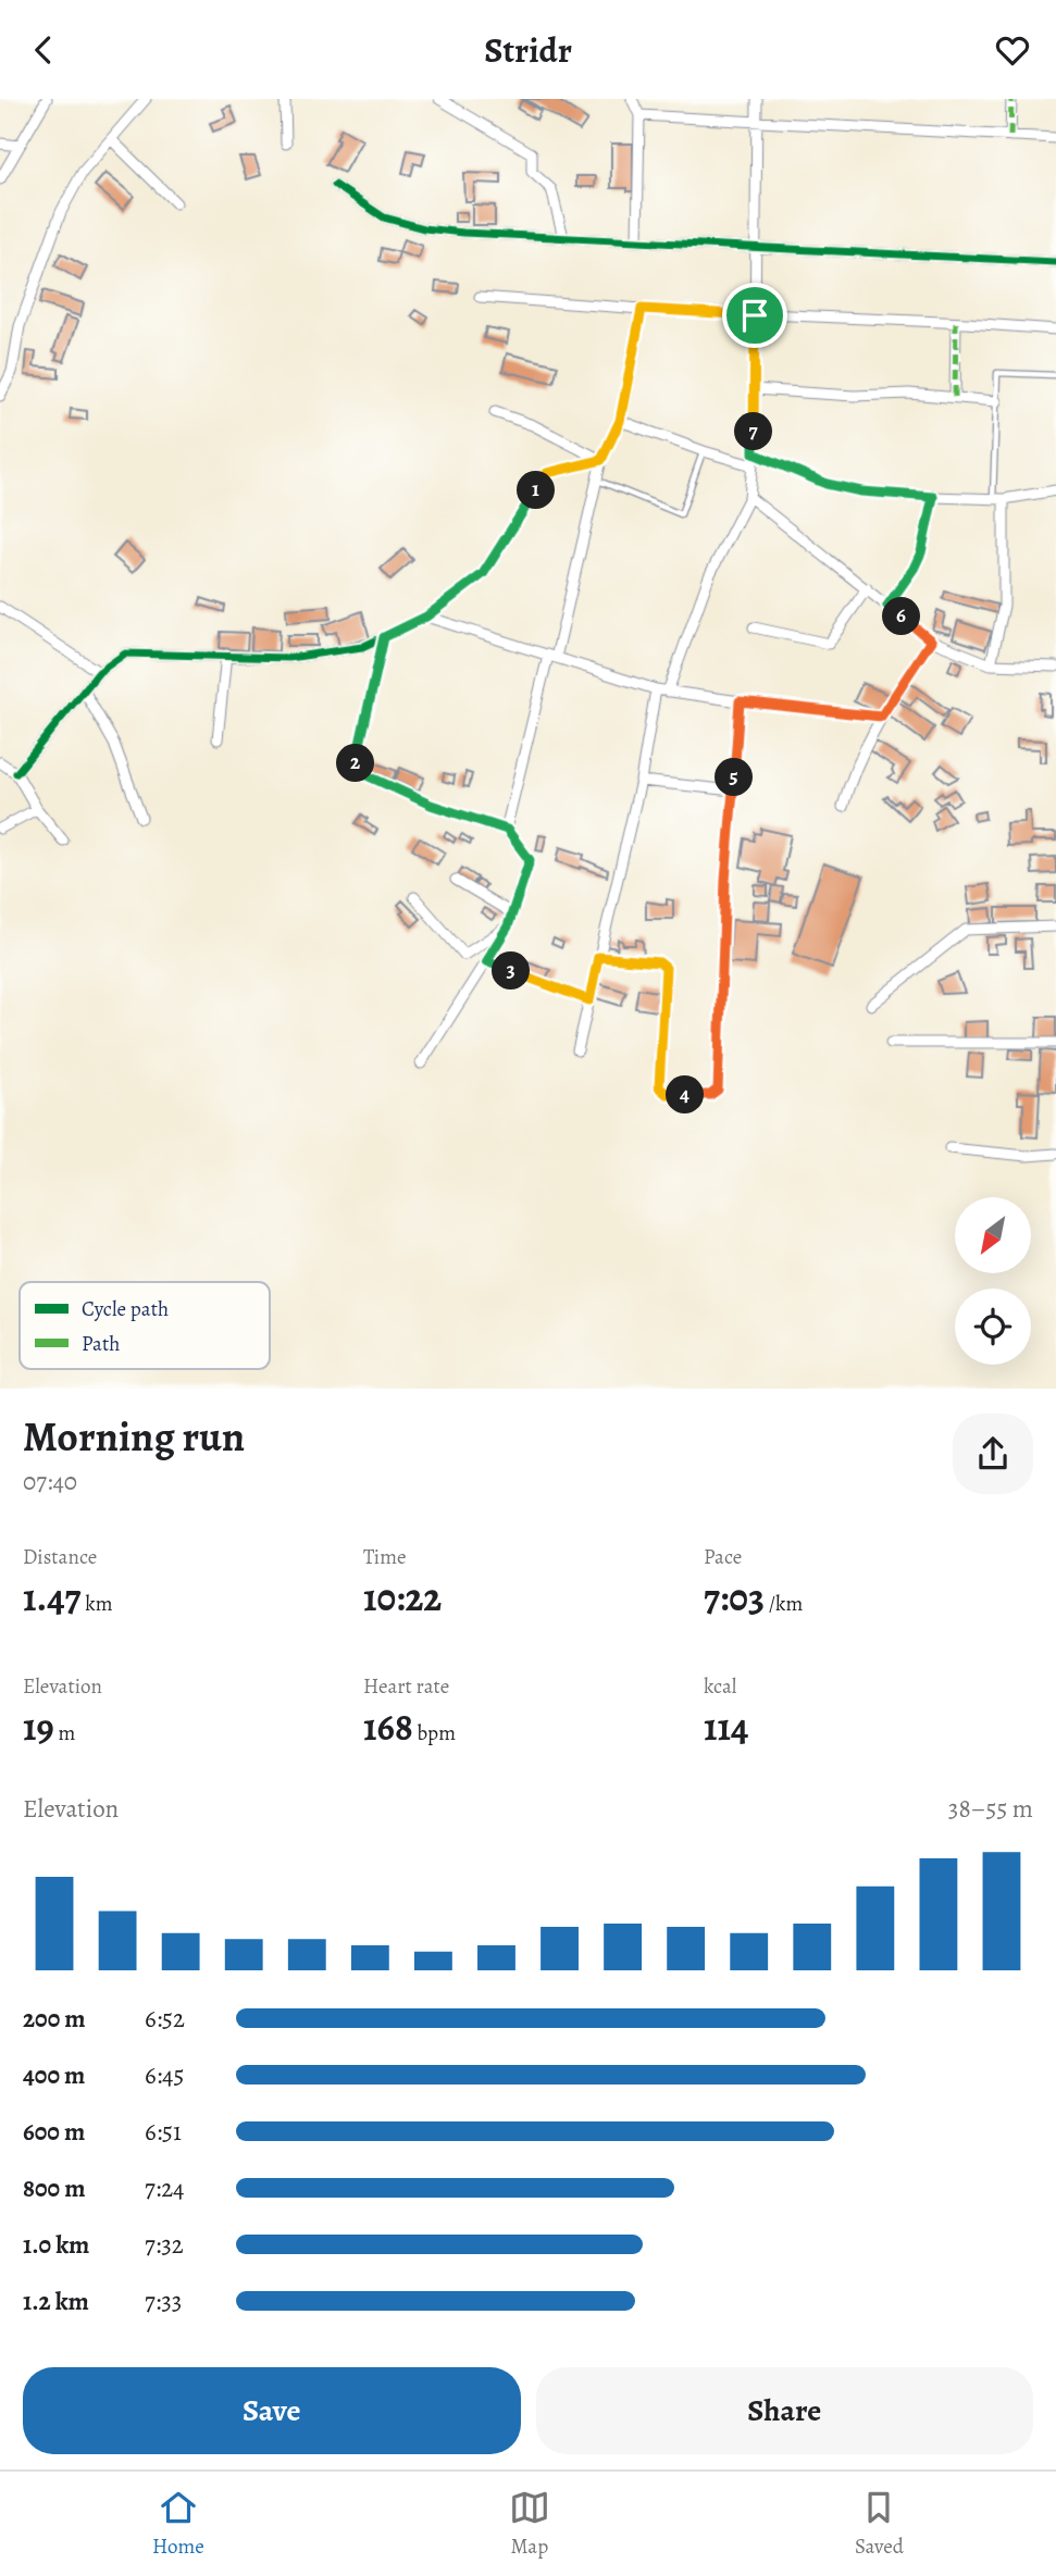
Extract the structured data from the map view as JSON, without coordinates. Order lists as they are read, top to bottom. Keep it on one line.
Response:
{"legend":["Cycle path","Path"],"north":"bottom left","page":{"header":"Stridr","pins":["7","1","6","2","5","3","4"],"heading":["Morning run","07:40"],"stats":[["Distance","1.47 km"],["Time","10:22"],["Pace","7:03 /km"],["Elevation","19 m"],["Heart rate","168 bpm"],["kcal","114"]],"chart":["Elevation","38–55 m"],"list":[{"name":"200 m","note":"6:52"},{"name":"400 m","note":"6:45"},{"name":"600 m","note":"6:51"},{"name":"800 m","note":"7:24"},{"name":"1.0 km","note":"7:32"},{"name":"1.2 km","note":"7:33"}],"buttons":["Save","Share"],"tabs":["Home","Map","Saved"]}}
